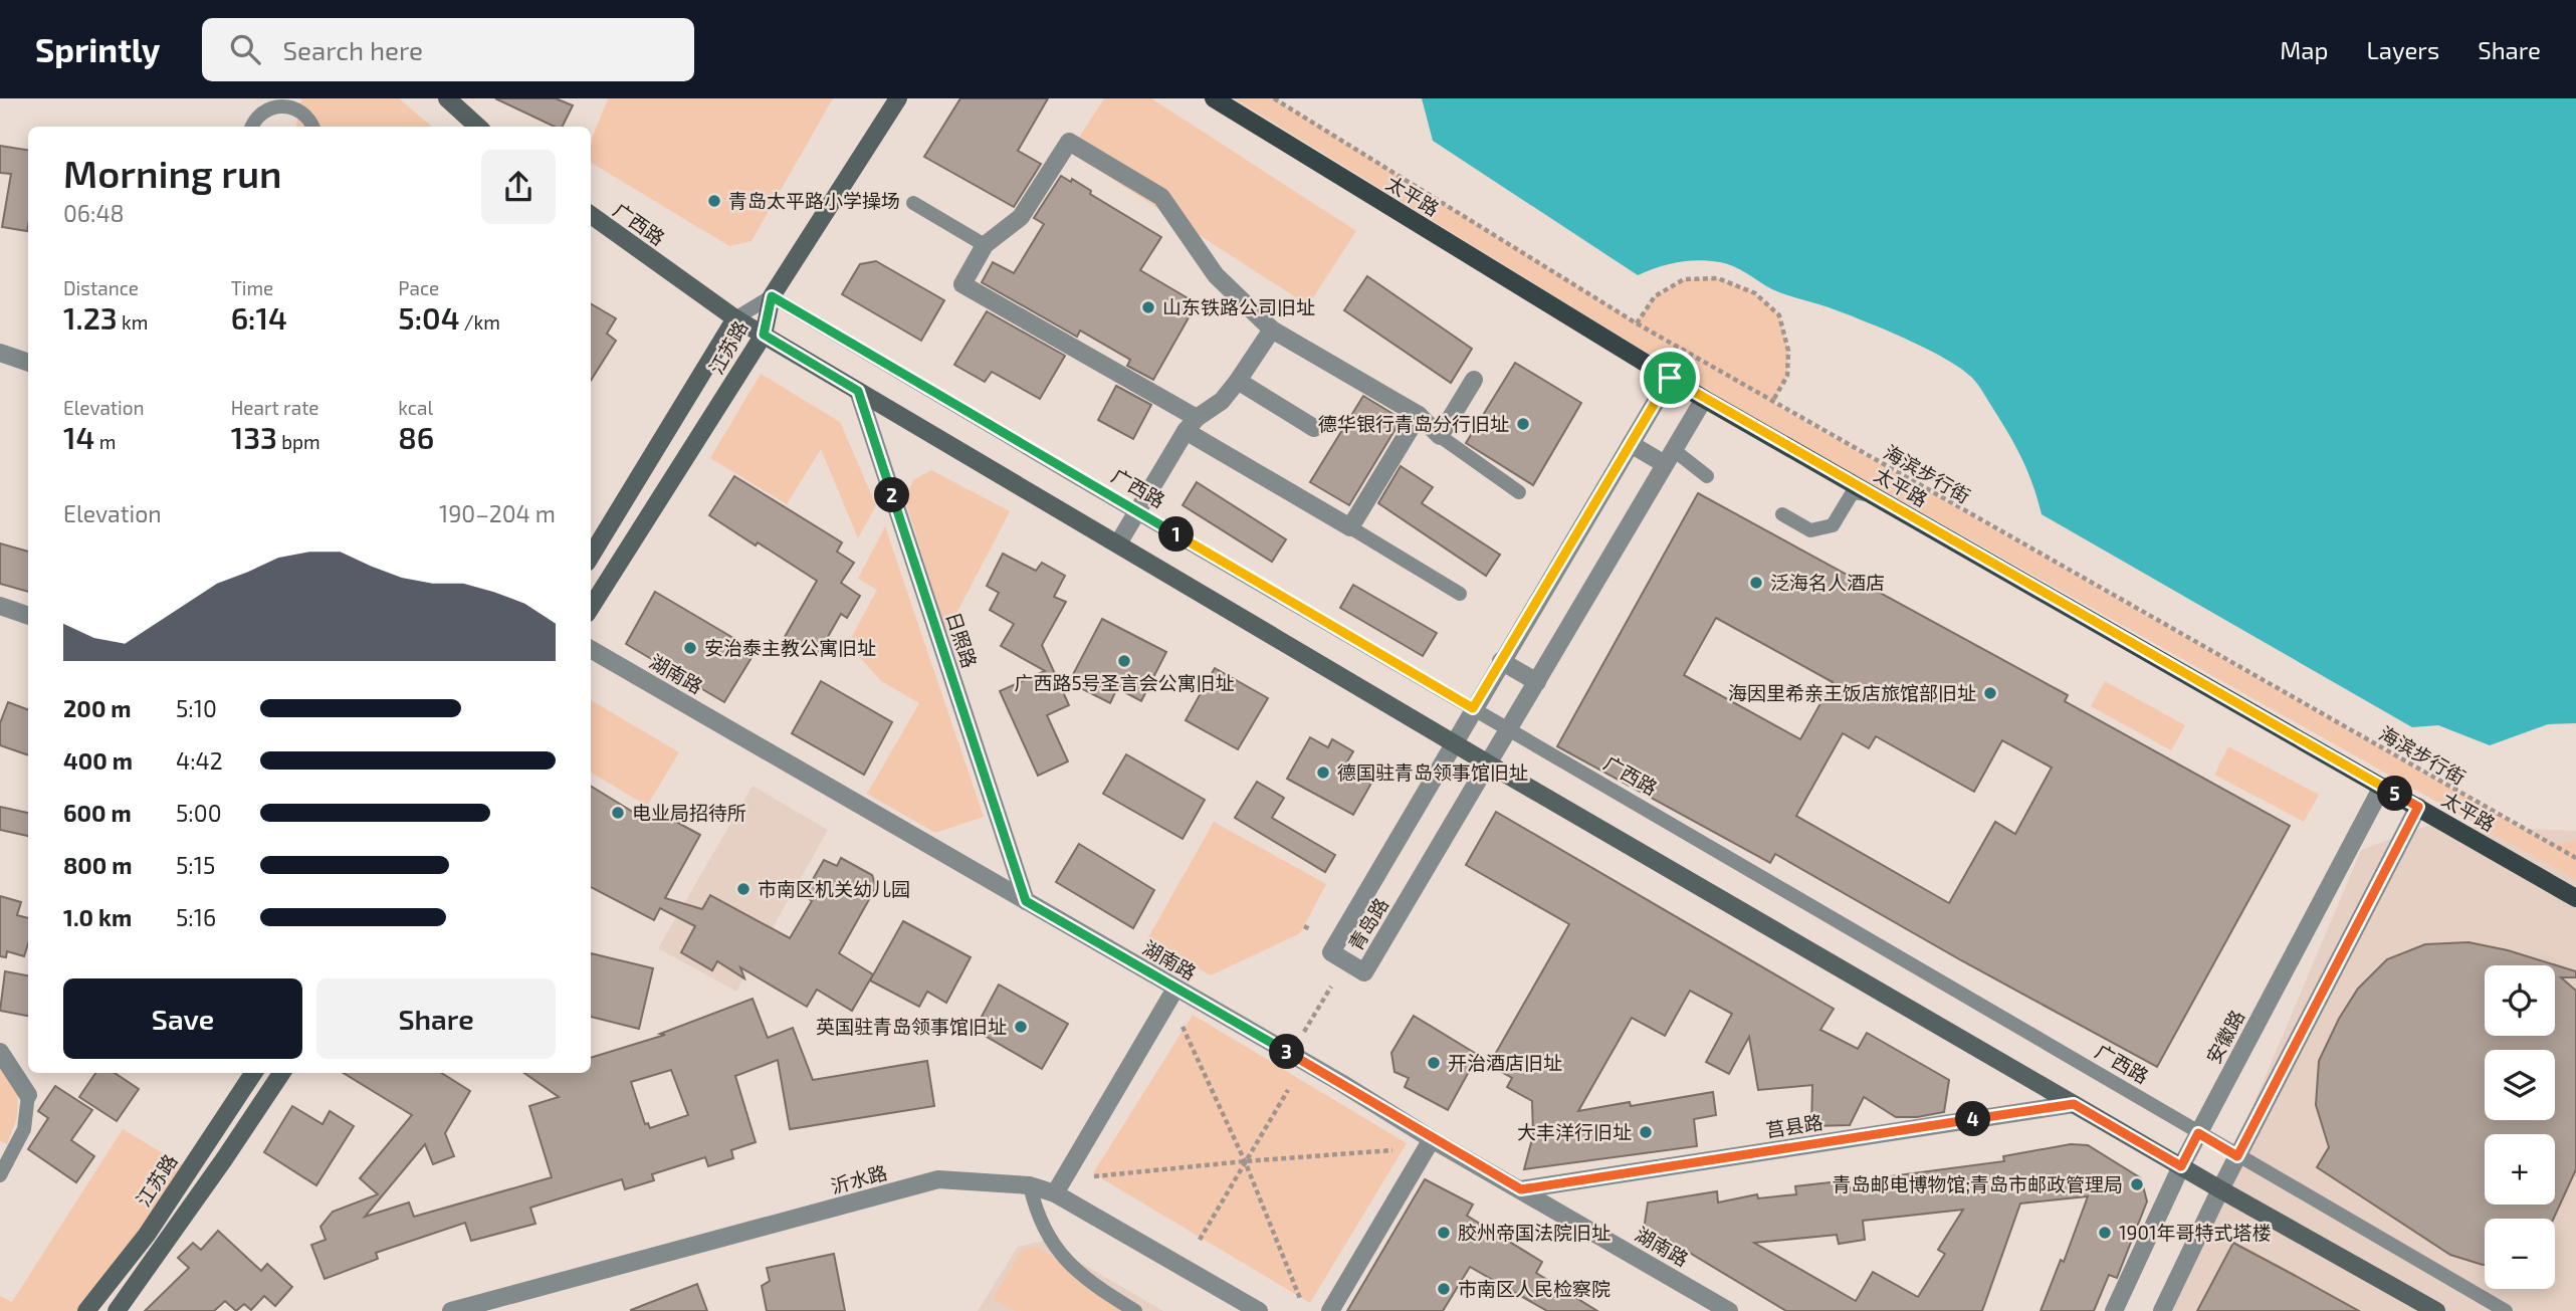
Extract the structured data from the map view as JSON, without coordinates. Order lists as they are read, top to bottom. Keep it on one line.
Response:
{"streets":{"main road":["太平路","广西路","江苏路"],"street":["日照路","湖南路","青岛路","安徽路","莒县路","沂水路"],"path":["海滨步行街"]},"crossings":[["太平路","青岛路"],["太平路","安徽路"],["广西路","江苏路"],["广西路","日照路"],["广西路","青岛路"],["广西路","安徽路"],["广西路","莒县路"],["日照路","湖南路"],["湖南路","莒县路"]],"places":["青岛太平路小学操场","山东铁路公司旧址","德华银行青岛分行旧址","泛海名人酒店","安治泰主教公寓旧址","广西路5号圣言会公寓旧址","海因里希亲王饭店旅馆部旧址","德国驻青岛领事馆旧址","电业局招待所","市南区机关幼儿园","英国驻青岛领事馆旧址","开治酒店旧址","大丰洋行旧址","青岛邮电博物馆;青岛市邮政管理局","胶州帝国法院旧址","1901年哥特式塔楼","市南区人民检察院"],"page":{"header":"Sprintly","search":"Search here","nav":["Map","Layers","Share"],"heading":["Morning run","06:48"],"stats":[["Distance","1.23 km"],["Time","6:14"],["Pace","5:04 /km"],["Elevation","14 m"],["Heart rate","133 bpm"],["kcal","86"]],"pins":["2","1","5","3","4"],"chart":["Elevation","190–204 m"],"list":[{"name":"200 m","note":"5:10"},{"name":"400 m","note":"4:42"},{"name":"600 m","note":"5:00"},{"name":"800 m","note":"5:15"},{"name":"1.0 km","note":"5:16"}],"buttons":["Save","Share"],"map_buttons":["+","−"]}}
